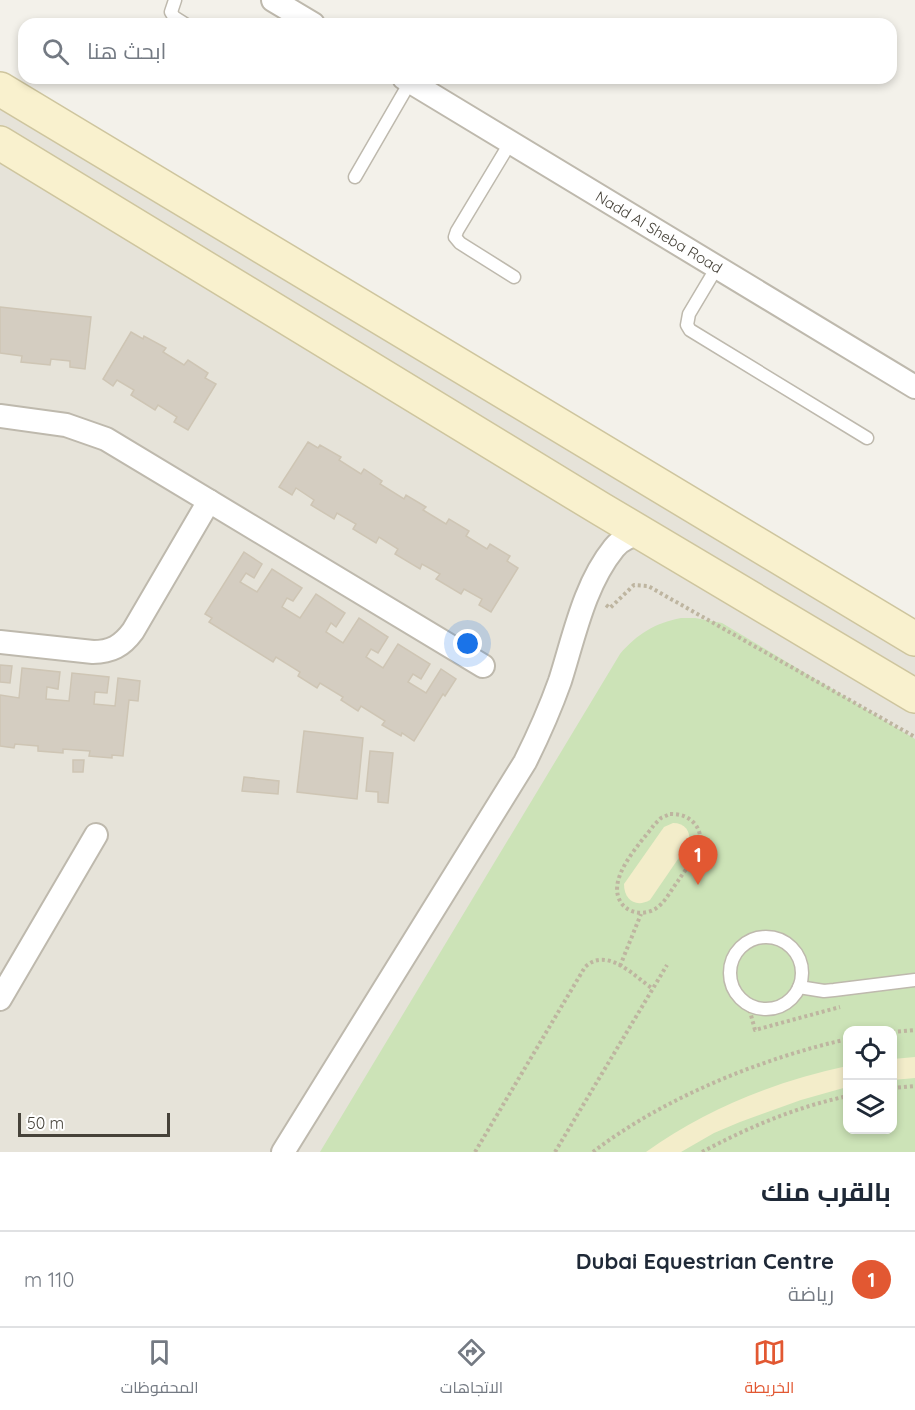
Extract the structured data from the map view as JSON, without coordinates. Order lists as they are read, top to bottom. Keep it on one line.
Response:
{"streets":{"street":["Nadd Al Sheba Road"]},"scale_bar":"50 m","page":{"search":"ابحث هنا","pins":"1","scale":"50 m","heading":"بالقرب منك","list":[{"mark":"1","name":"Dubai Equestrian Centre","note":"رياضة","value":"110 m"}],"nav":["الخريطة","الاتجاهات","المحفوظات"]}}
